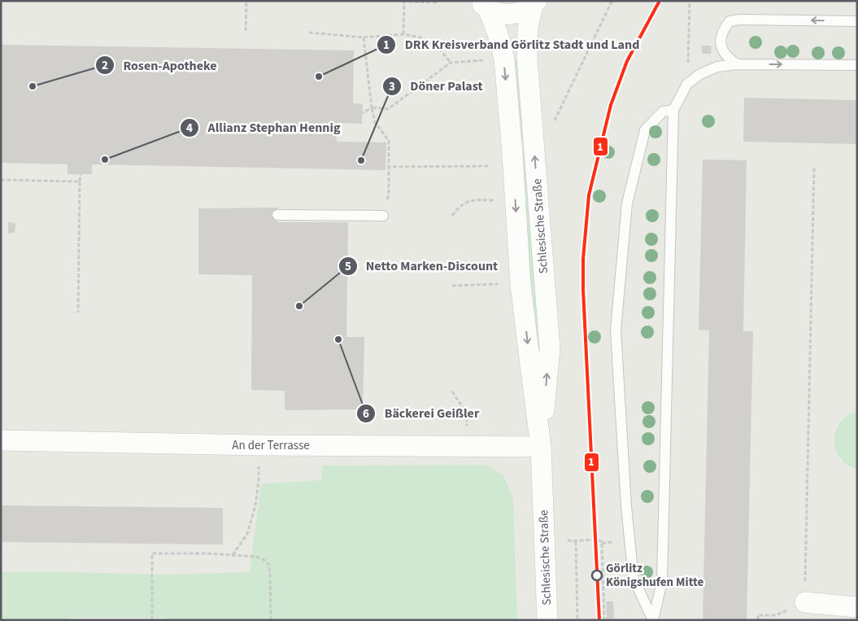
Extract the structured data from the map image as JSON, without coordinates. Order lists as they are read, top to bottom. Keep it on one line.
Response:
{"streets":{"street":["Schlesische Straße","An der Terrasse"]},"crossings":[["Schlesische Straße","An der Terrasse"]],"places":["DRK Kreisverband Görlitz Stadt und Land","Rosen-Apotheke","Allianz Stephan Hennig","Döner Palast","Netto Marken-Discount","Bäckerei Geißler","Görlitz Königshufen Mitte"],"lines":["transit line 1"]}
